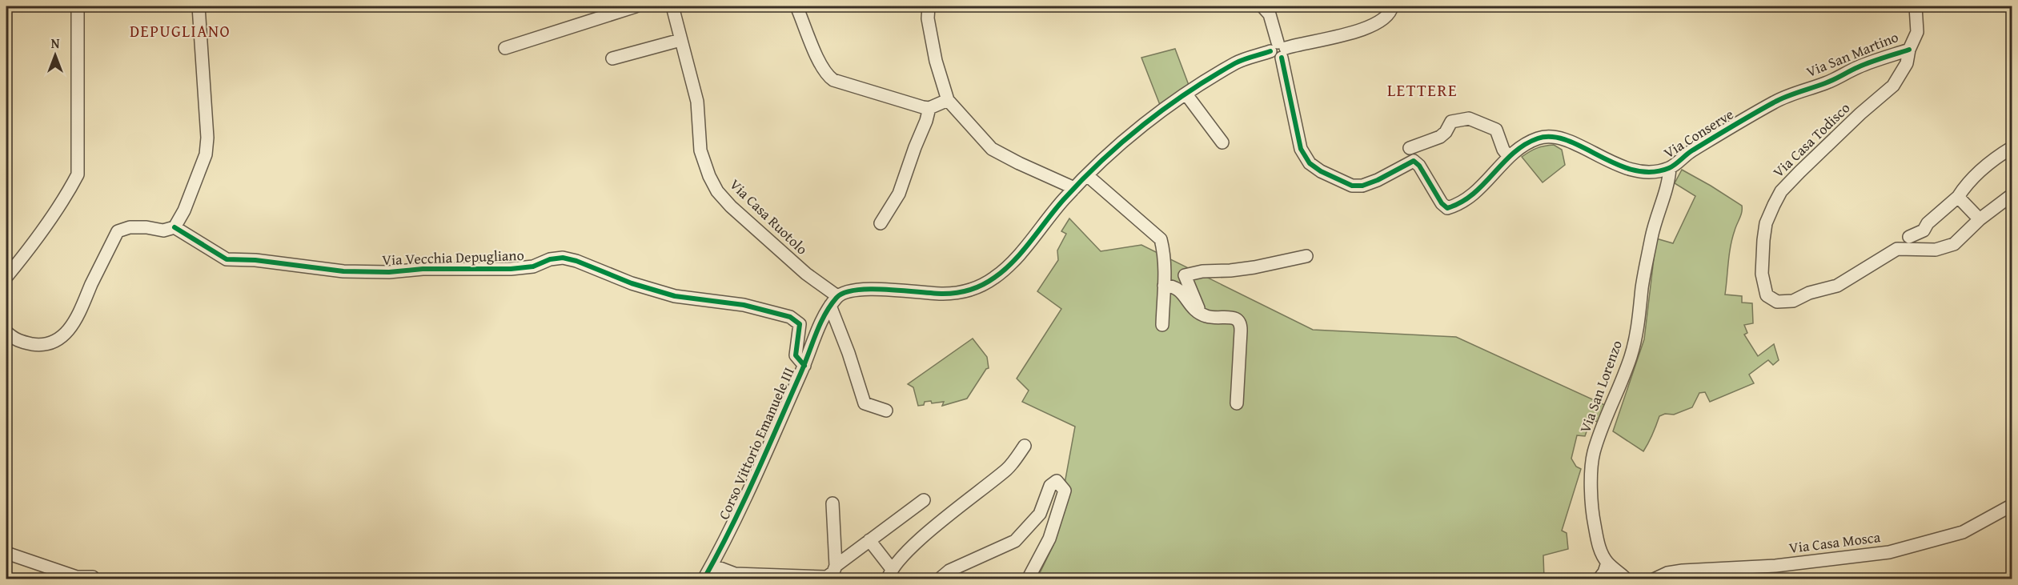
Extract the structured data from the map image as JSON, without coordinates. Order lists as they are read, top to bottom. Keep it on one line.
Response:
{"streets":{"street":["Via San Martino","Via Conserve","Via Casa Todisco","Via Casa Ruotolo","Via Vecchia Depugliano","Via San Lorenzo","Corso Vittorio Emanuele III","Via Casa Mosca"]},"crossings":[["Via San Martino","Via Conserve"],["Via San Martino","Via Casa Todisco"],["Via Conserve","Via San Lorenzo"],["Via Casa Ruotolo","Corso Vittorio Emanuele III"],["Via Vecchia Depugliano","Corso Vittorio Emanuele III"]],"districts":["DEPUGLIANO","LETTERE"],"north":"top"}
